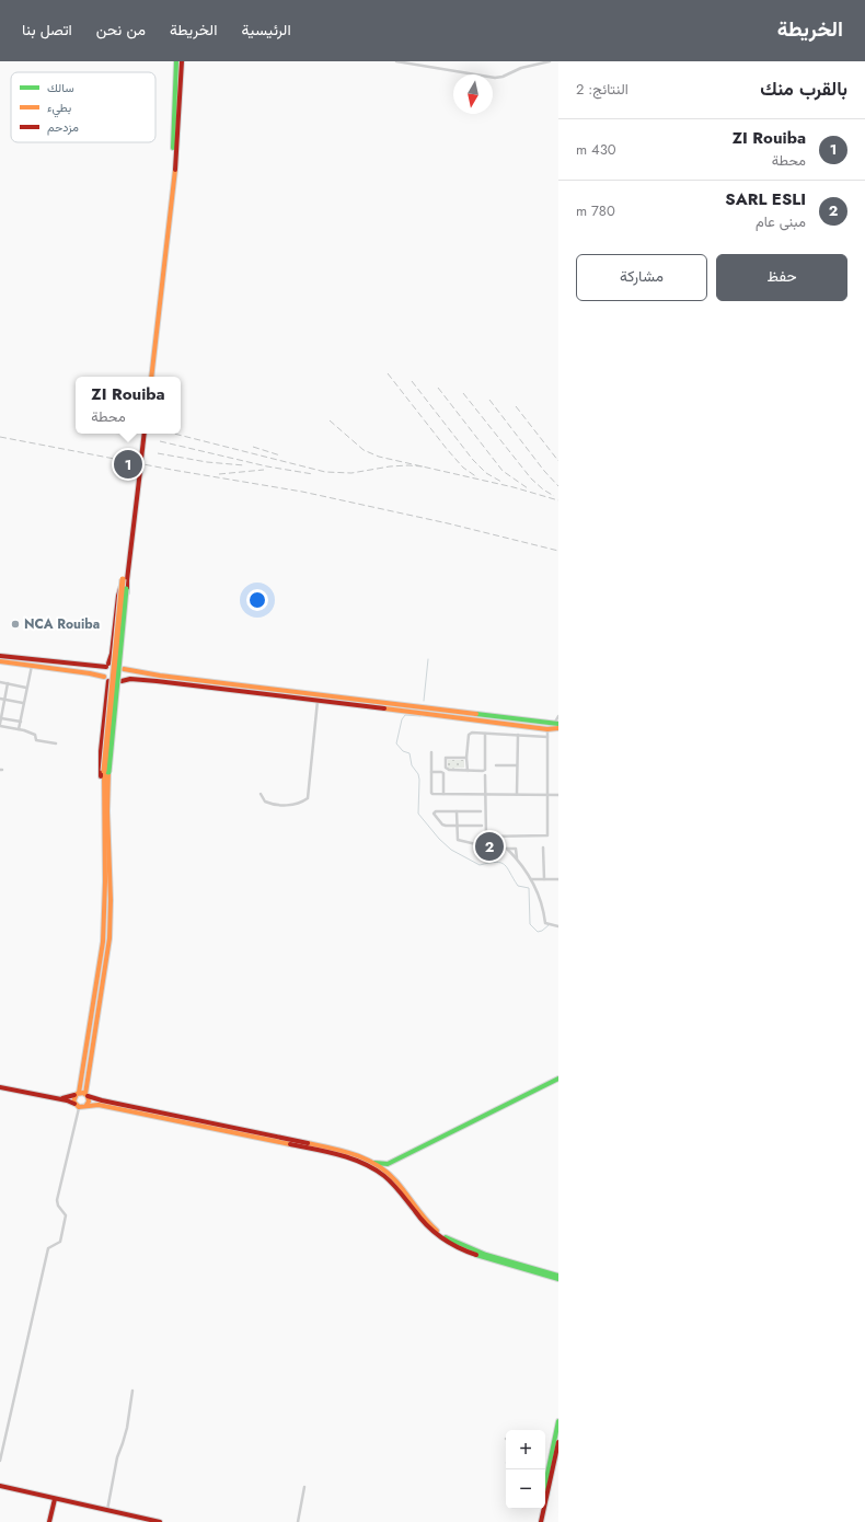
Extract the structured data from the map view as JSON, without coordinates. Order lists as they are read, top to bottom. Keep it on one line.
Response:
{"places":["NCA Rouiba"],"legend":["سالك","بطيء","مزدحم"],"north":"bottom","page":{"header":"الخريطة","nav":["الرئيسية","الخريطة","من نحن","اتصل بنا"],"heading":["بالقرب منك","النتائج: 2"],"list":[{"mark":"1","name":"ZI Rouiba","note":"محطة","value":"430 m"},{"mark":"2","name":"SARL ESLI","note":"مبنى عام","value":"780 m"}],"buttons":["حفظ","مشاركة"],"popup":["ZI Rouiba","محطة"],"pins":["1","2"],"map_buttons":["+","−"]}}
